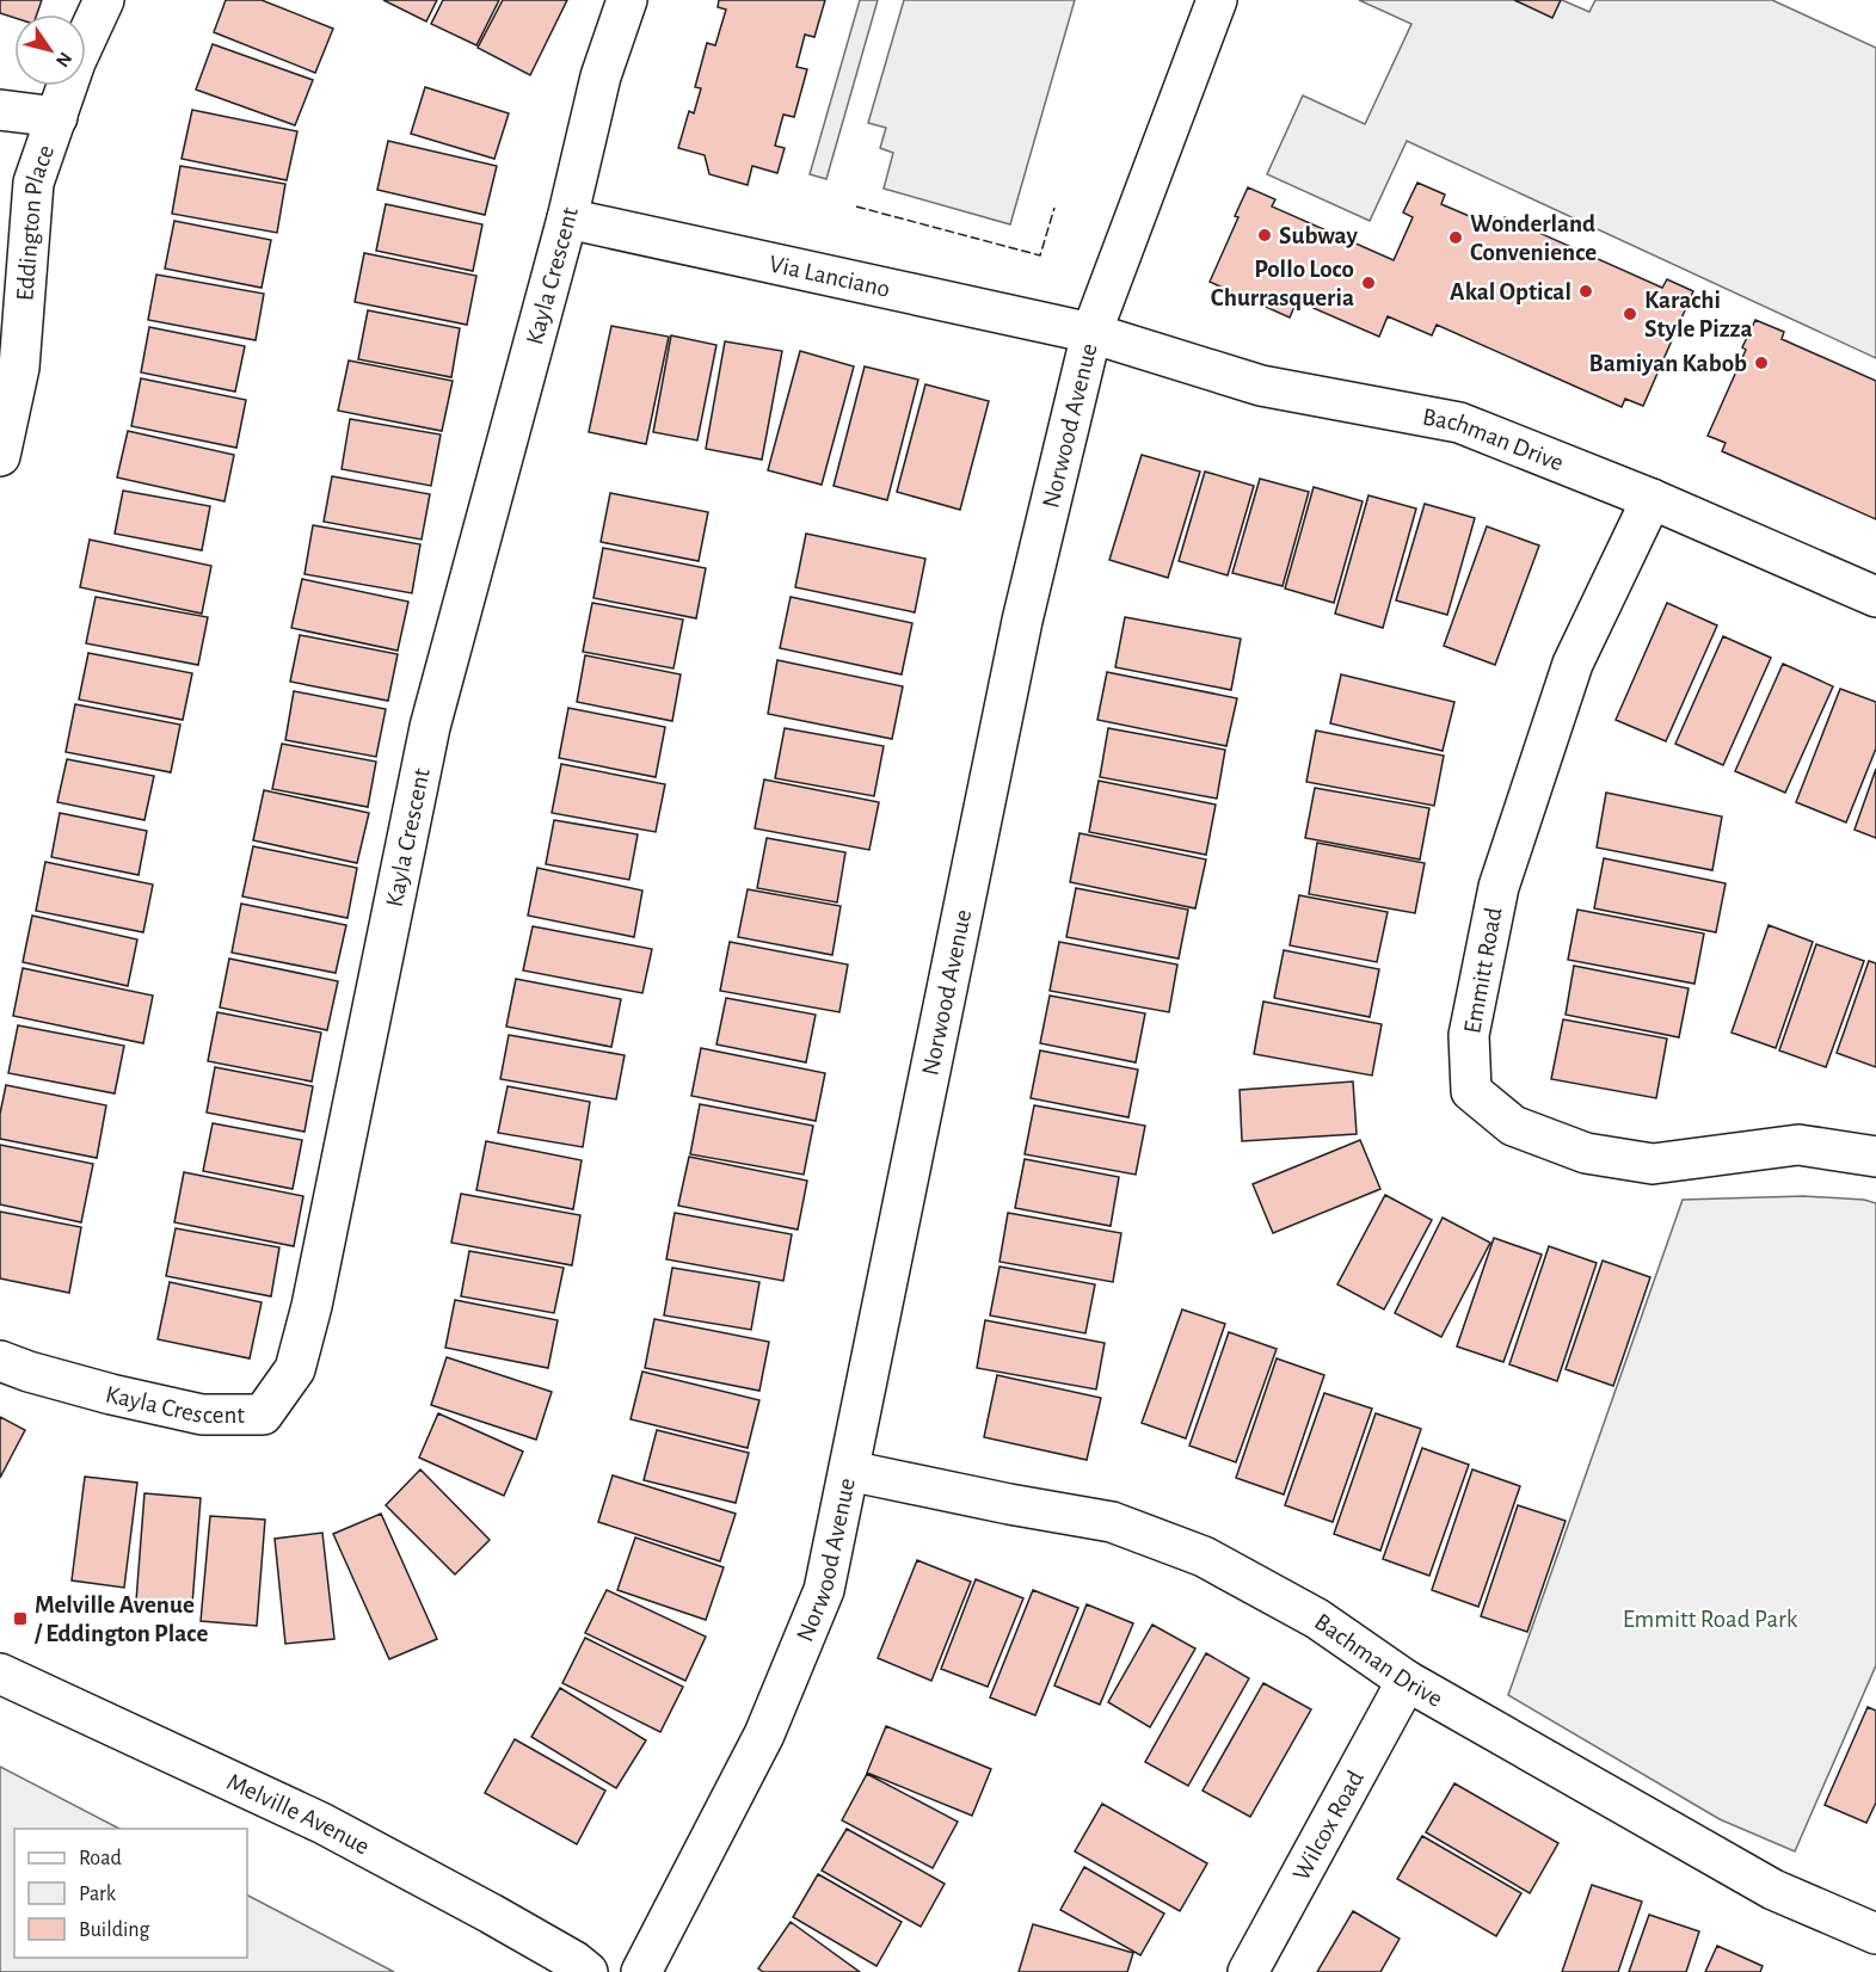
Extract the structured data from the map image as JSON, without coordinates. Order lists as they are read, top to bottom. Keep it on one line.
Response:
{"streets":{"street":["Eddington Place","Via Lanciano","Kayla Crescent","Norwood Avenue","Bachman Drive","Emmitt Road","Melville Avenue","Wilcox Road"]},"crossings":[["Via Lanciano","Kayla Crescent"],["Via Lanciano","Norwood Avenue"],["Via Lanciano","Bachman Drive"],["Norwood Avenue","Bachman Drive"],["Bachman Drive","Emmitt Road"],["Bachman Drive","Wilcox Road"]],"parks":["Emmitt Road Park"],"places":{"other":["Subway","Wonderland Convenience","Pollo Loco Churrasqueria","Akal Optical","Karachi Style Pizza","Bamiyan Kabob"],"transit":["Melville Avenue / Eddington Place"]},"legend":["Road","Park","Building"],"north":"bottom right"}
